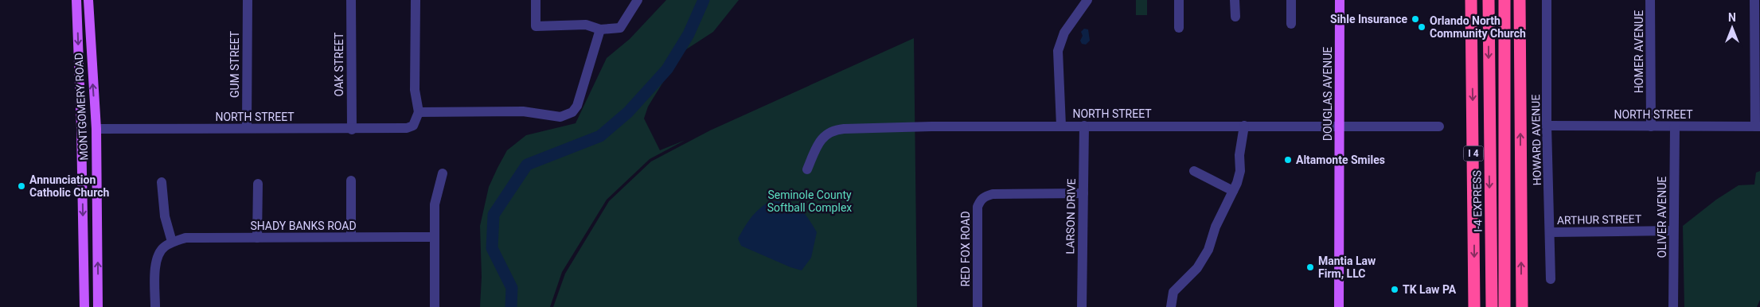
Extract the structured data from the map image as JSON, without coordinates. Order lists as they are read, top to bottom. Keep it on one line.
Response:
{"streets":{"highway":["I 4","I-4 EXPRESS"],"main road":["DOUGLAS AVENUE","MONTGOMERY ROAD"],"street":["HOMER AVENUE","GUM STREET","OAK STREET","NORTH STREET","HOWARD AVENUE","LARSON DRIVE","OLIVER AVENUE","ARTHUR STREET","SHADY BANKS ROAD","RED FOX ROAD"]},"crossings":[["HOMER AVENUE","NORTH STREET"],["GUM STREET","NORTH STREET"],["OAK STREET","NORTH STREET"],["DOUGLAS AVENUE","NORTH STREET"],["MONTGOMERY ROAD","NORTH STREET"],["NORTH STREET","HOWARD AVENUE"],["NORTH STREET","LARSON DRIVE"],["NORTH STREET","OLIVER AVENUE"],["HOWARD AVENUE","ARTHUR STREET"],["LARSON DRIVE","RED FOX ROAD"],["OLIVER AVENUE","ARTHUR STREET"]],"parks":["Seminole County Softball Complex"],"places":["Sihle Insurance","Orlando North Community Church","Altamonte Smiles","Annunciation Catholic Church","Mantia Law Firm, LLC","TK Law PA"],"north":"top"}
